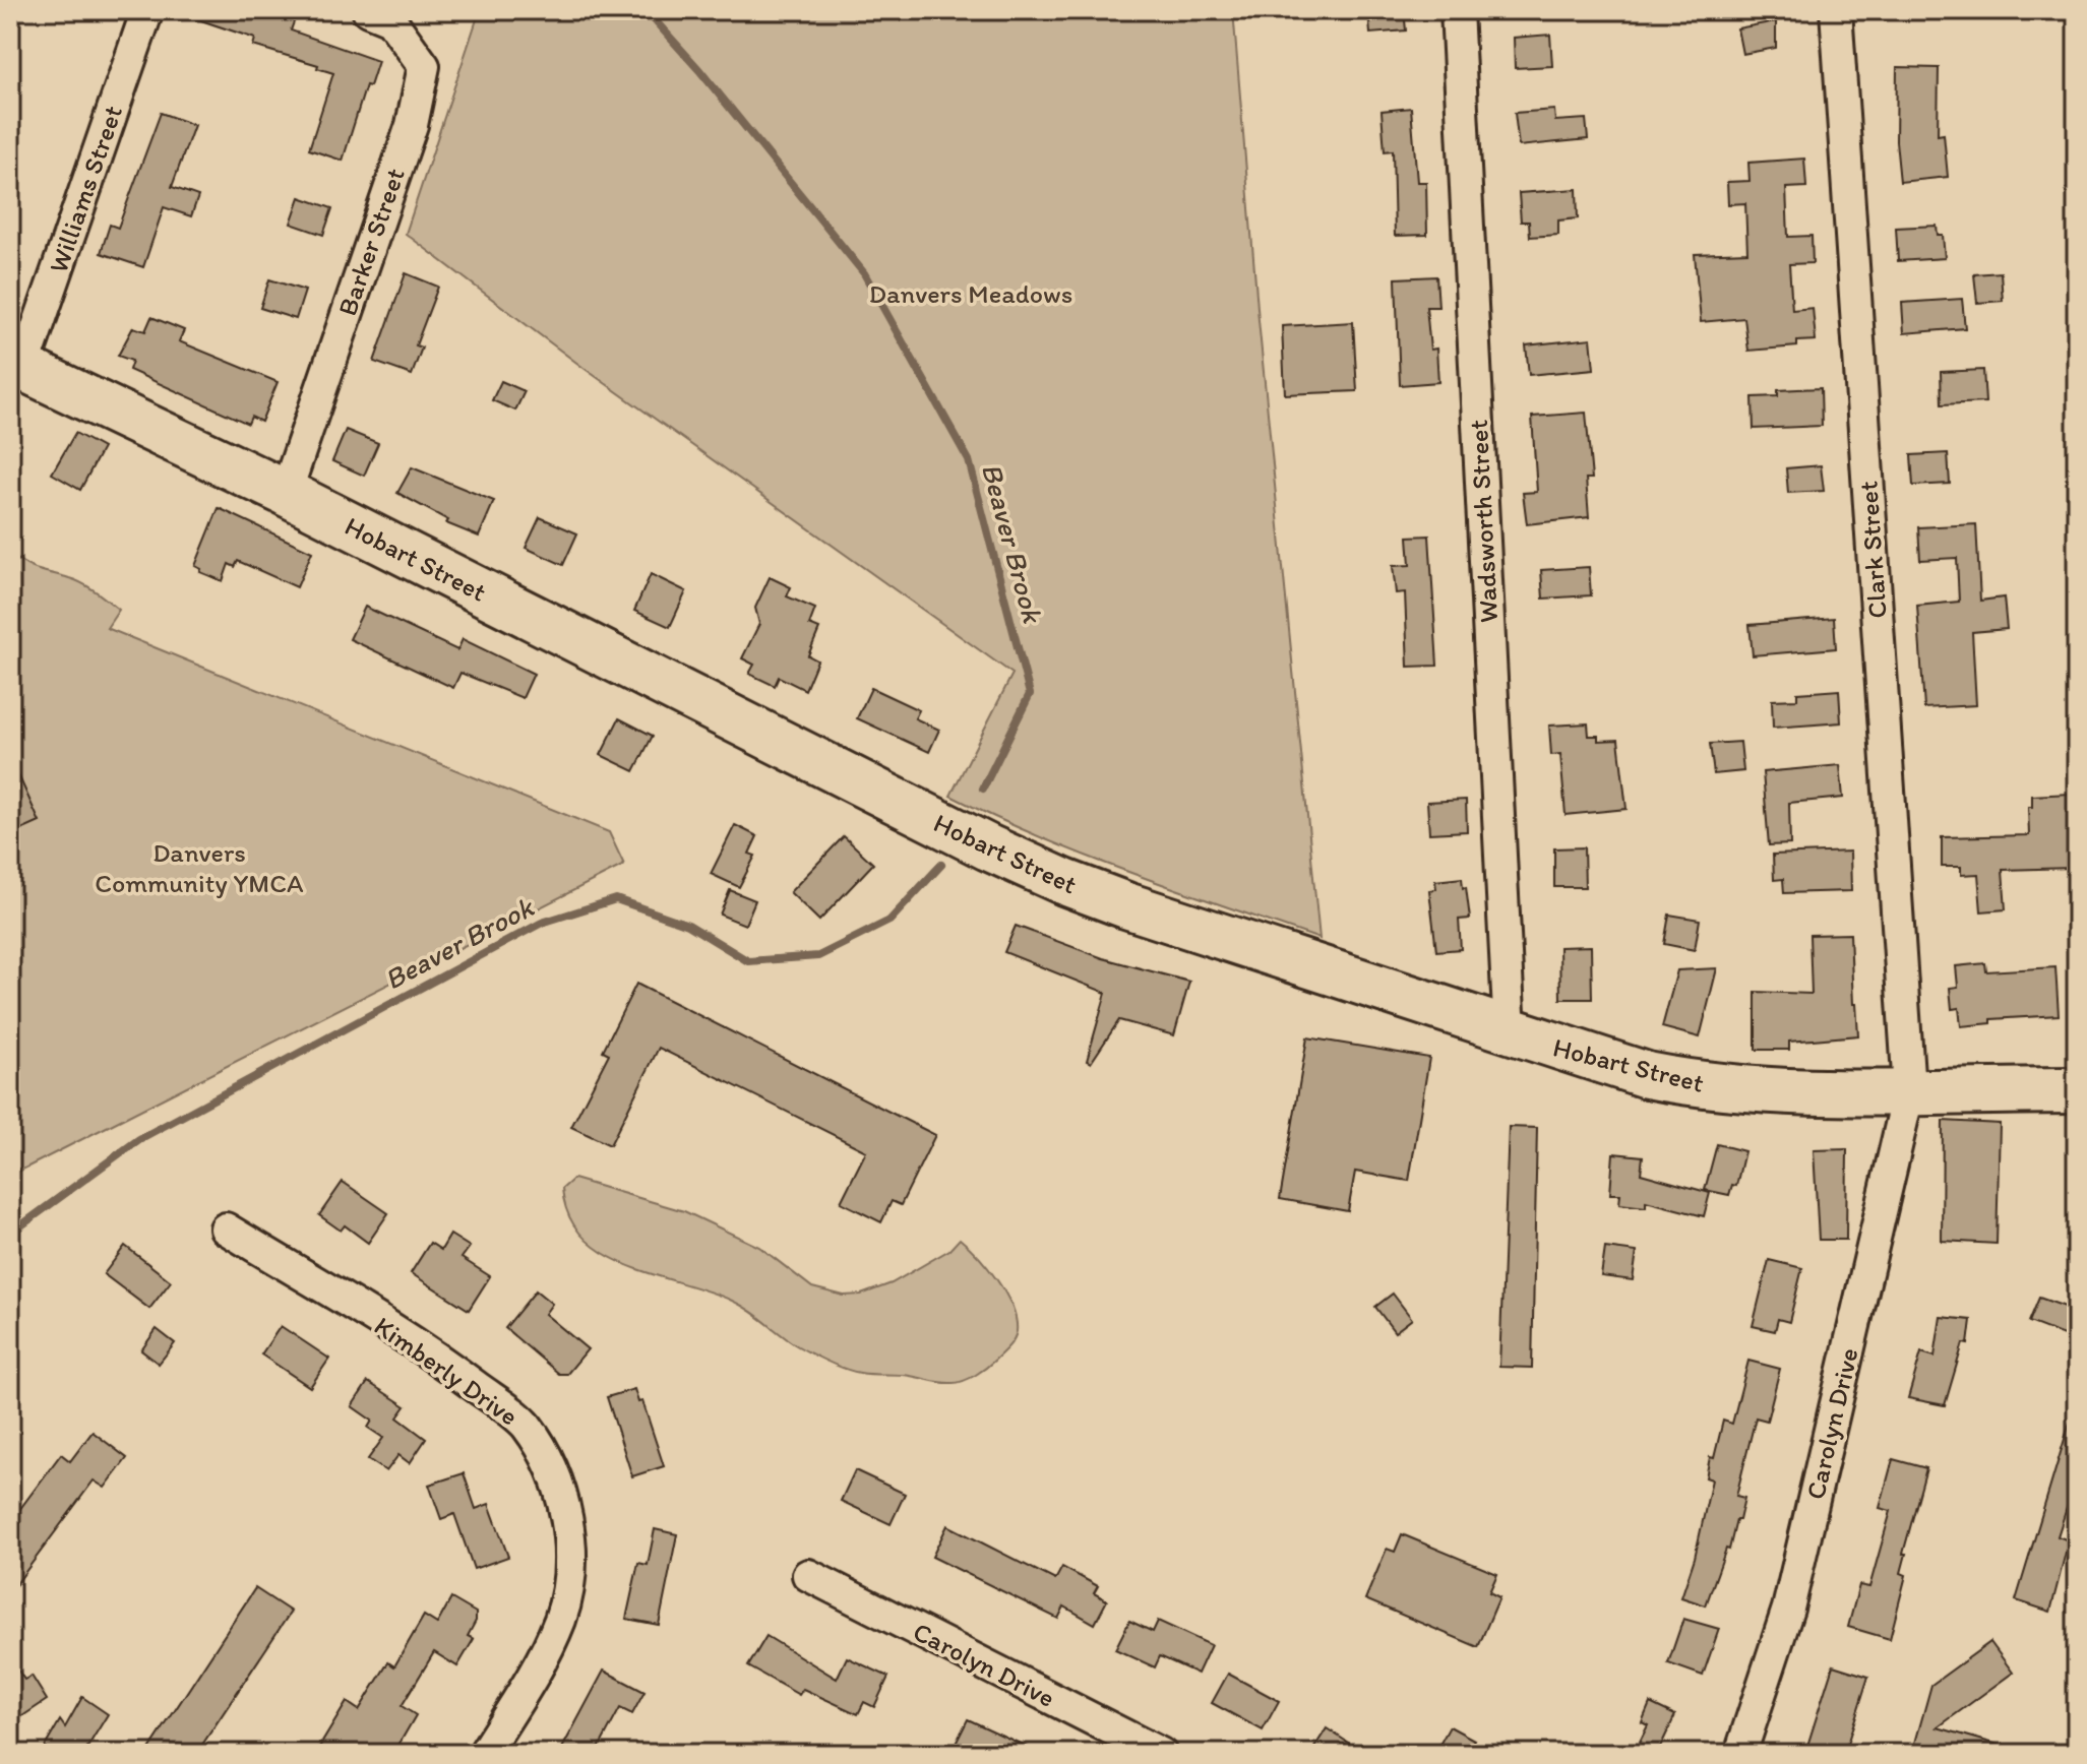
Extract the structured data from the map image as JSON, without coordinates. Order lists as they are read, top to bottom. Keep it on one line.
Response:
{"streets":{"main road":["Hobart Street"],"street":["Williams Street","Barker Street","Wadsworth Street","Clark Street","Kimberly Drive","Carolyn Drive"]},"crossings":[["Williams Street","Hobart Street"],["Barker Street","Hobart Street"],["Wadsworth Street","Hobart Street"],["Clark Street","Hobart Street"],["Clark Street","Carolyn Drive"],["Hobart Street","Carolyn Drive"]],"water":["Beaver Brook"],"parks":["Danvers Meadows","Danvers Community YMCA"]}
